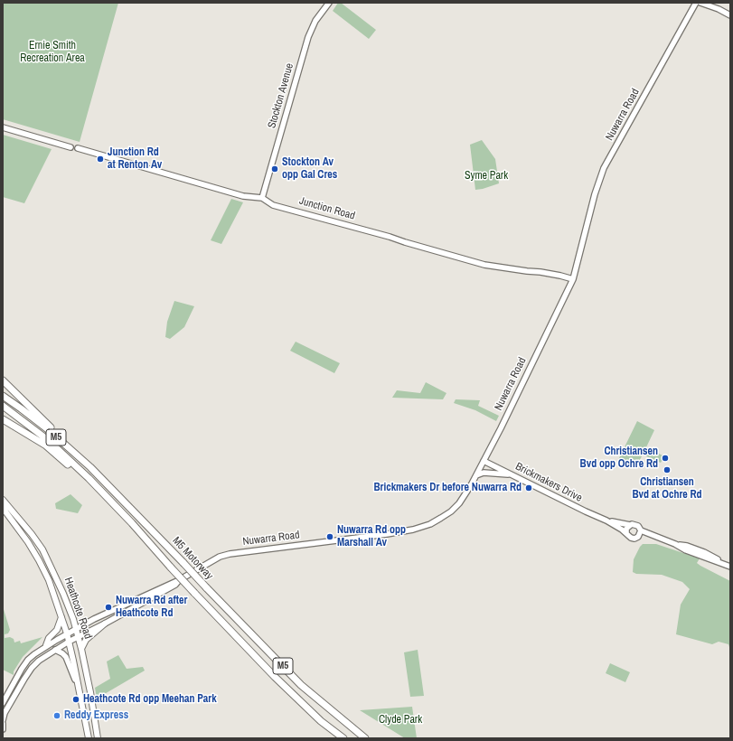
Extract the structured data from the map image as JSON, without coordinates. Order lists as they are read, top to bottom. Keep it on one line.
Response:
{"streets":{"highway":["M5","M5 Motorway"],"main road":["Stockton Avenue","Nuwarra Road","Junction Road","Brickmakers Drive","Heathcote Road"]},"crossings":[["Stockton Avenue","Junction Road"],["Nuwarra Road","Junction Road"],["Nuwarra Road","Brickmakers Drive"],["Nuwarra Road","Heathcote Road"]],"parks":["Ernie Smith Recreation Area","Syme Park","Clyde Park"],"places":["Junction Rd at Renton Av","Stockton Av opp Gal Cres","Christiansen Bvd opp Ochre Rd","Christiansen Bvd at Ochre Rd","Brickmakers Dr before Nuwarra Rd","Nuwarra Rd opp Marshall Av","Nuwarra Rd after Heathcote Rd","Heathcote Rd opp Meehan Park","Reddy Express"]}
